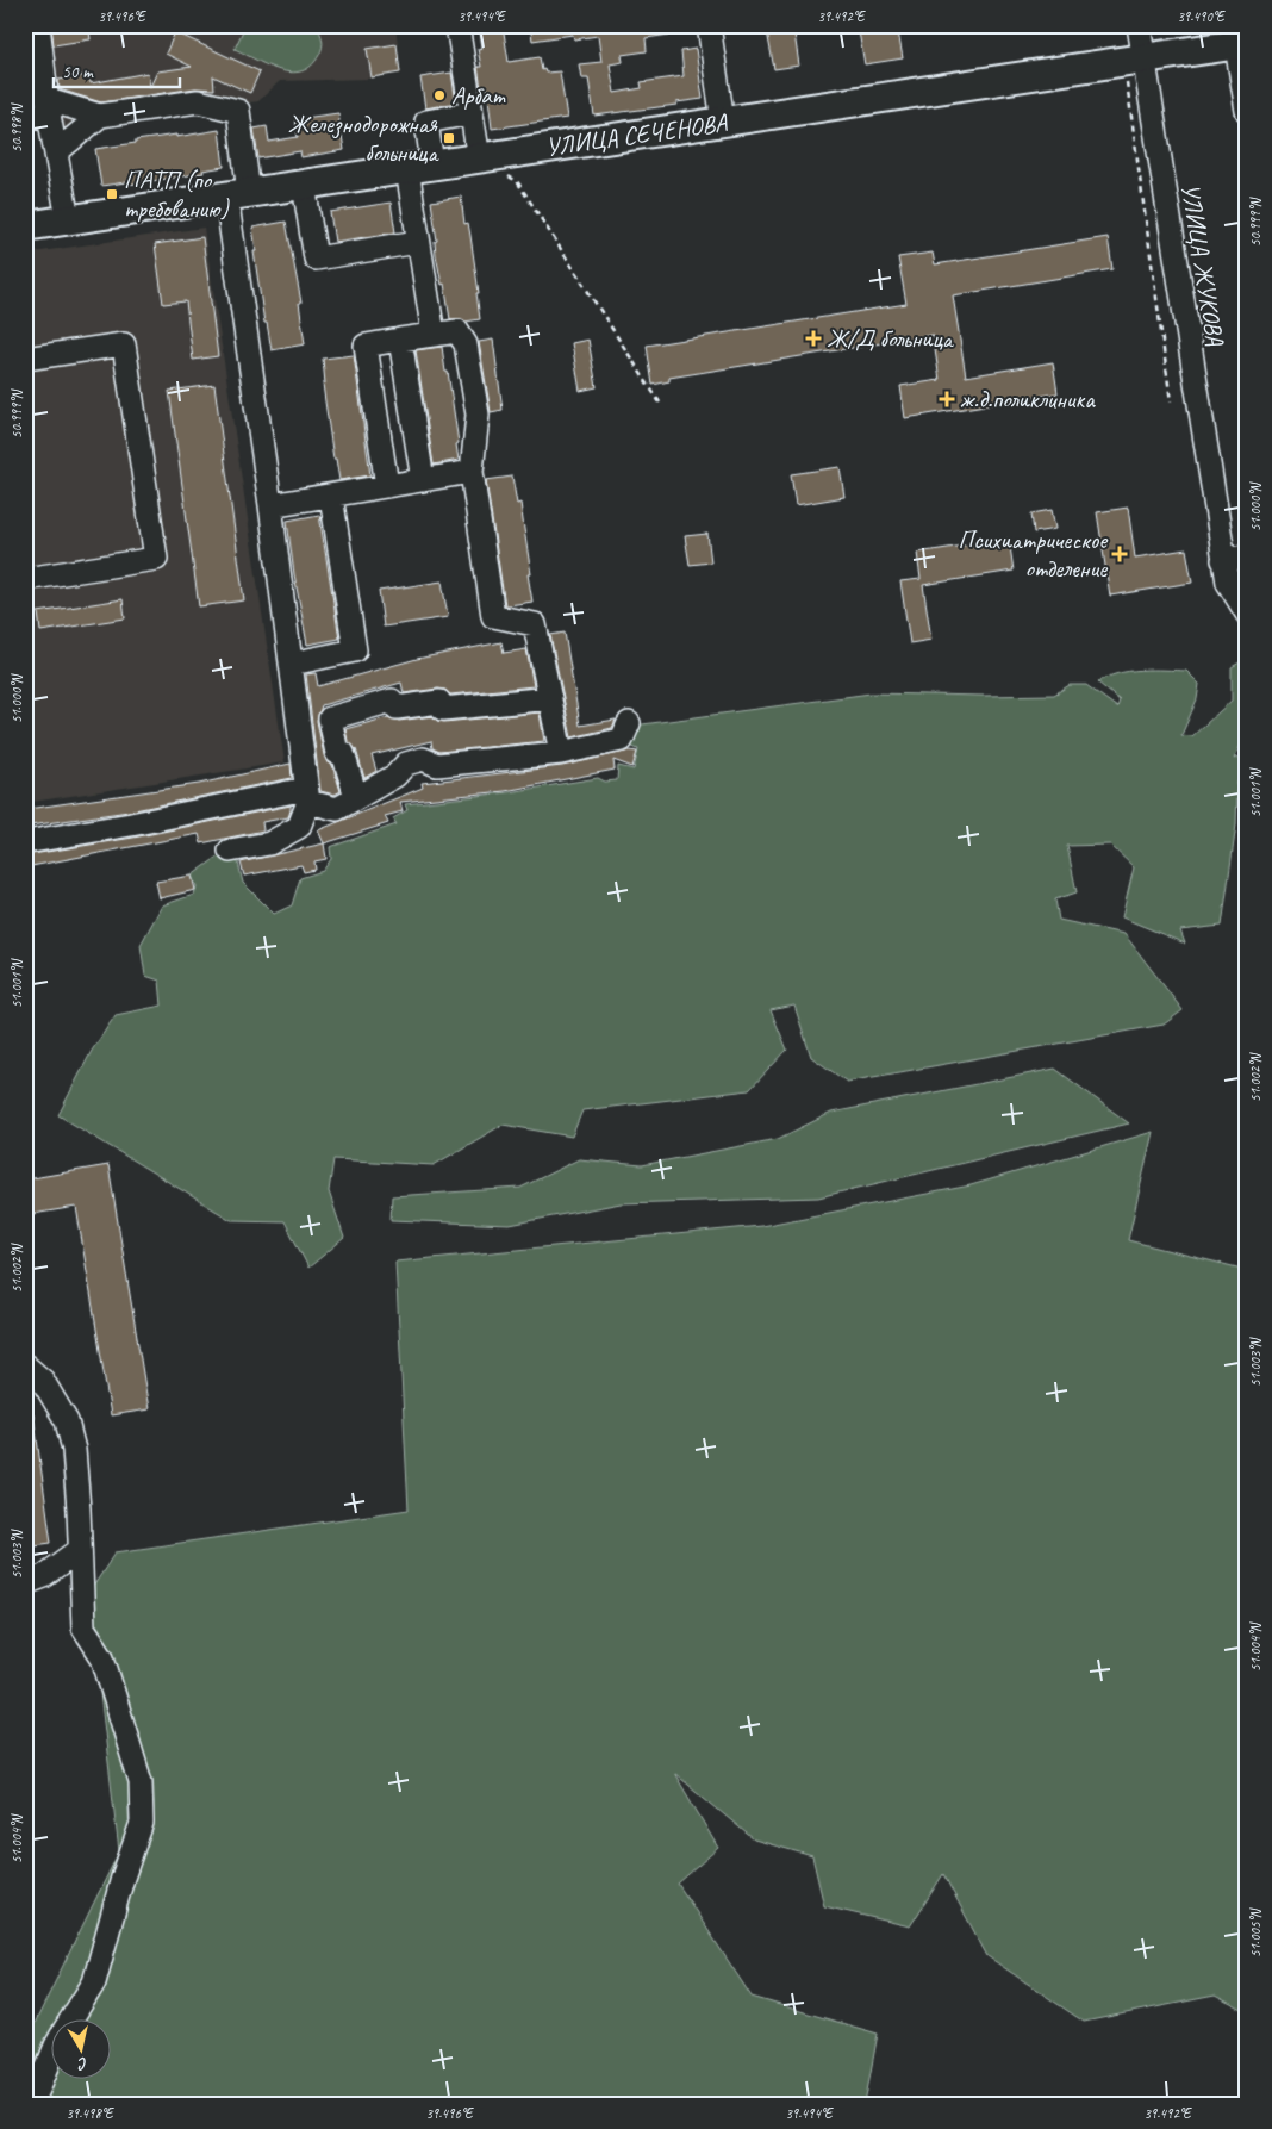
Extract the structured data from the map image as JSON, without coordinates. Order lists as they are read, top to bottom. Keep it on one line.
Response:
{"streets":{"main road":["УЛИЦА СЕЧЕНОВА"],"street":["УЛИЦА ЖУКОВА"]},"crossings":[["УЛИЦА СЕЧЕНОВА","УЛИЦА ЖУКОВА"]],"places":{"other":["Арбат"],"transit":["Железнодорожная больница","ПАТП (по требованию)"],"health":["Ж/Д больница","ж.д.поликлиника","Психиатрическое отделение"]},"scale_bar":"50 m","north":"bottom","coordinates":["39.496°E","39.494°E","39.492°E","39.490°E","50.998°N","50.999°N","51.000°N","51.001°N","51.002°N","51.003°N","51.004°N","51.005°N","39.498°E"]}
